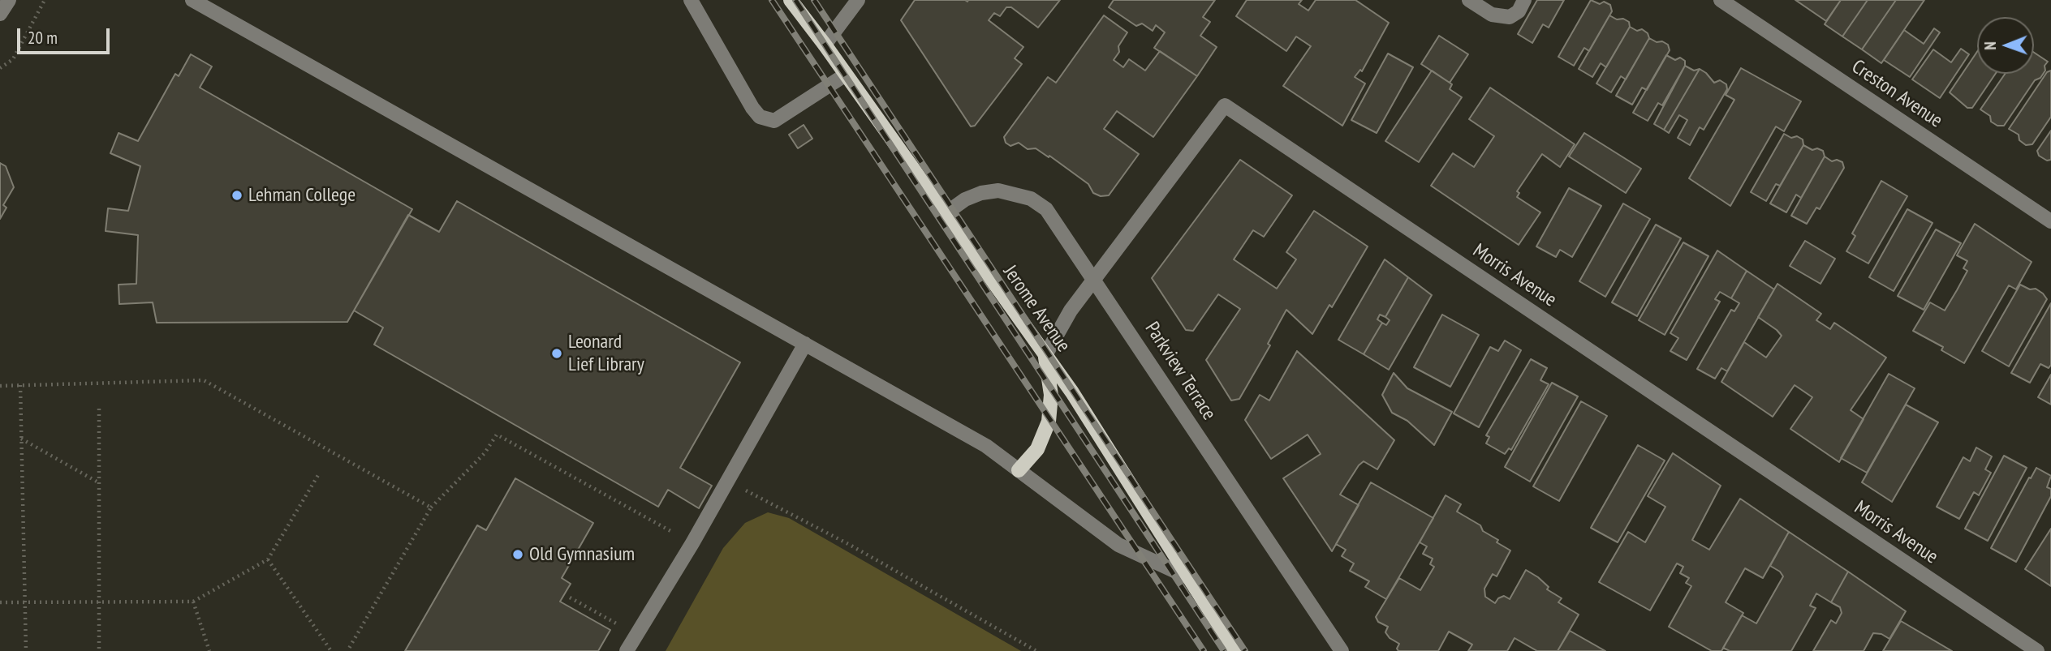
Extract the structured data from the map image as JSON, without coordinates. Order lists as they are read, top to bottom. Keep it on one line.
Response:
{"streets":{"main road":["Jerome Avenue"],"street":["Creston Avenue","Morris Avenue","Parkview Terrace"]},"crossings":[["Morris Avenue","Jerome Avenue"],["Morris Avenue","Parkview Terrace"],["Jerome Avenue","Parkview Terrace"]],"places":["Lehman College","Leonard Lief Library","Old Gymnasium"],"scale_bar":"20 m","north":"left"}
